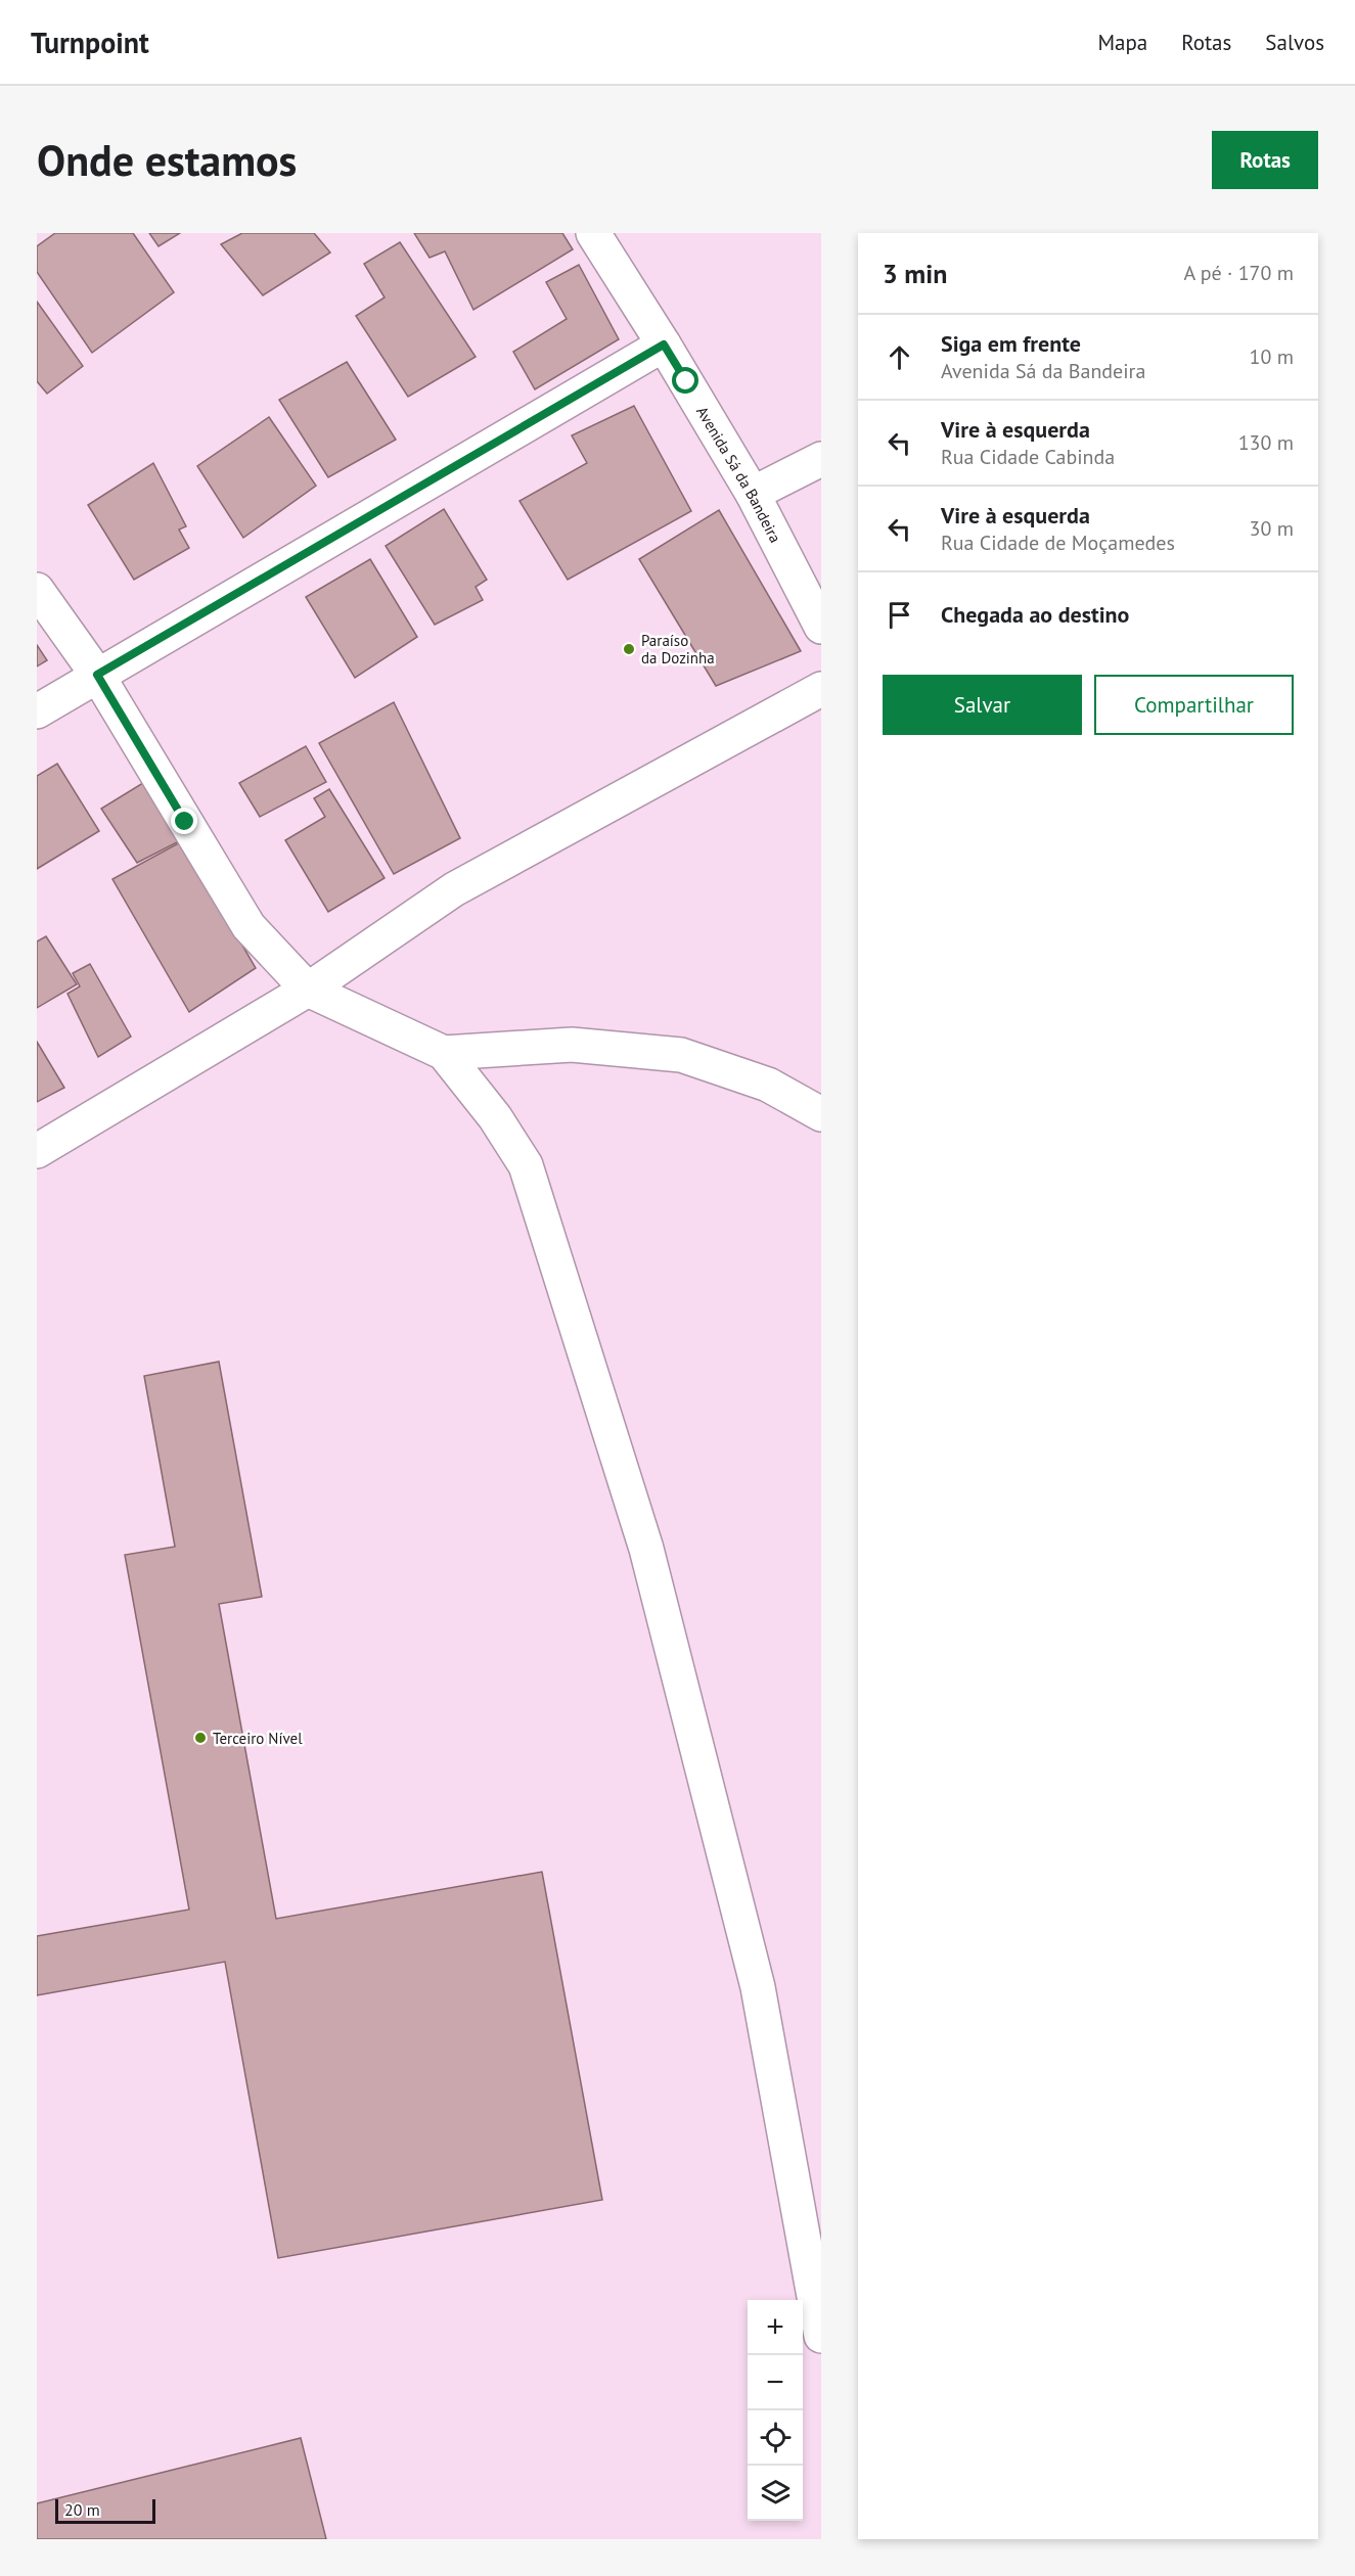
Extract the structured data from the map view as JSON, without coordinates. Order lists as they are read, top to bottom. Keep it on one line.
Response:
{"streets":{"street":["Avenida Sá da Bandeira"]},"places":["Paraíso da Dozinha","Terceiro Nível"],"scale_bar":"20 m","page":{"header":"Turnpoint","nav":["Mapa","Rotas","Salvos"],"buttons":["Rotas",["Salvar","Compartilhar"]],"title":"Onde estamos","heading":["3 min","A pé · 170 m"],"list":[["Siga em frente","Avenida Sá da Bandeira","10 m"],["Vire à esquerda","Rua Cidade Cabinda","130 m"],["Vire à esquerda","Rua Cidade de Moçamedes","30 m"],"Chegada ao destino"],"map_buttons":["+","−"],"scale":"20 m"}}
